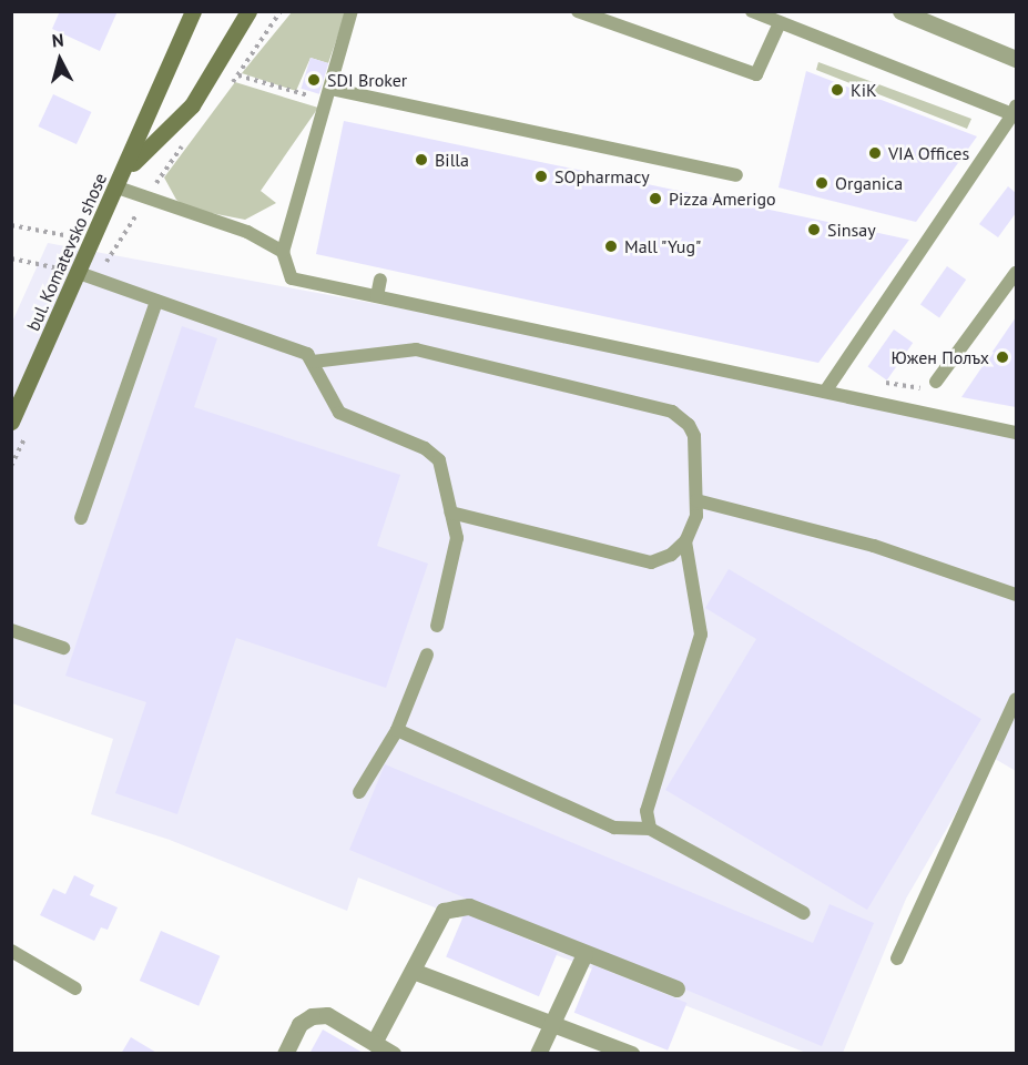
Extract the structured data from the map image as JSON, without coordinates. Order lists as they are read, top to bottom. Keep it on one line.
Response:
{"streets":{"main road":["bul. Komatevsko shose"]},"places":["SDI Broker","KiK","VIA Offices","Billa","SOpharmacy","Organica","Pizza Amerigo","Sinsay","Mall \"Yug\"","Южен Полъх"],"north":"top"}
